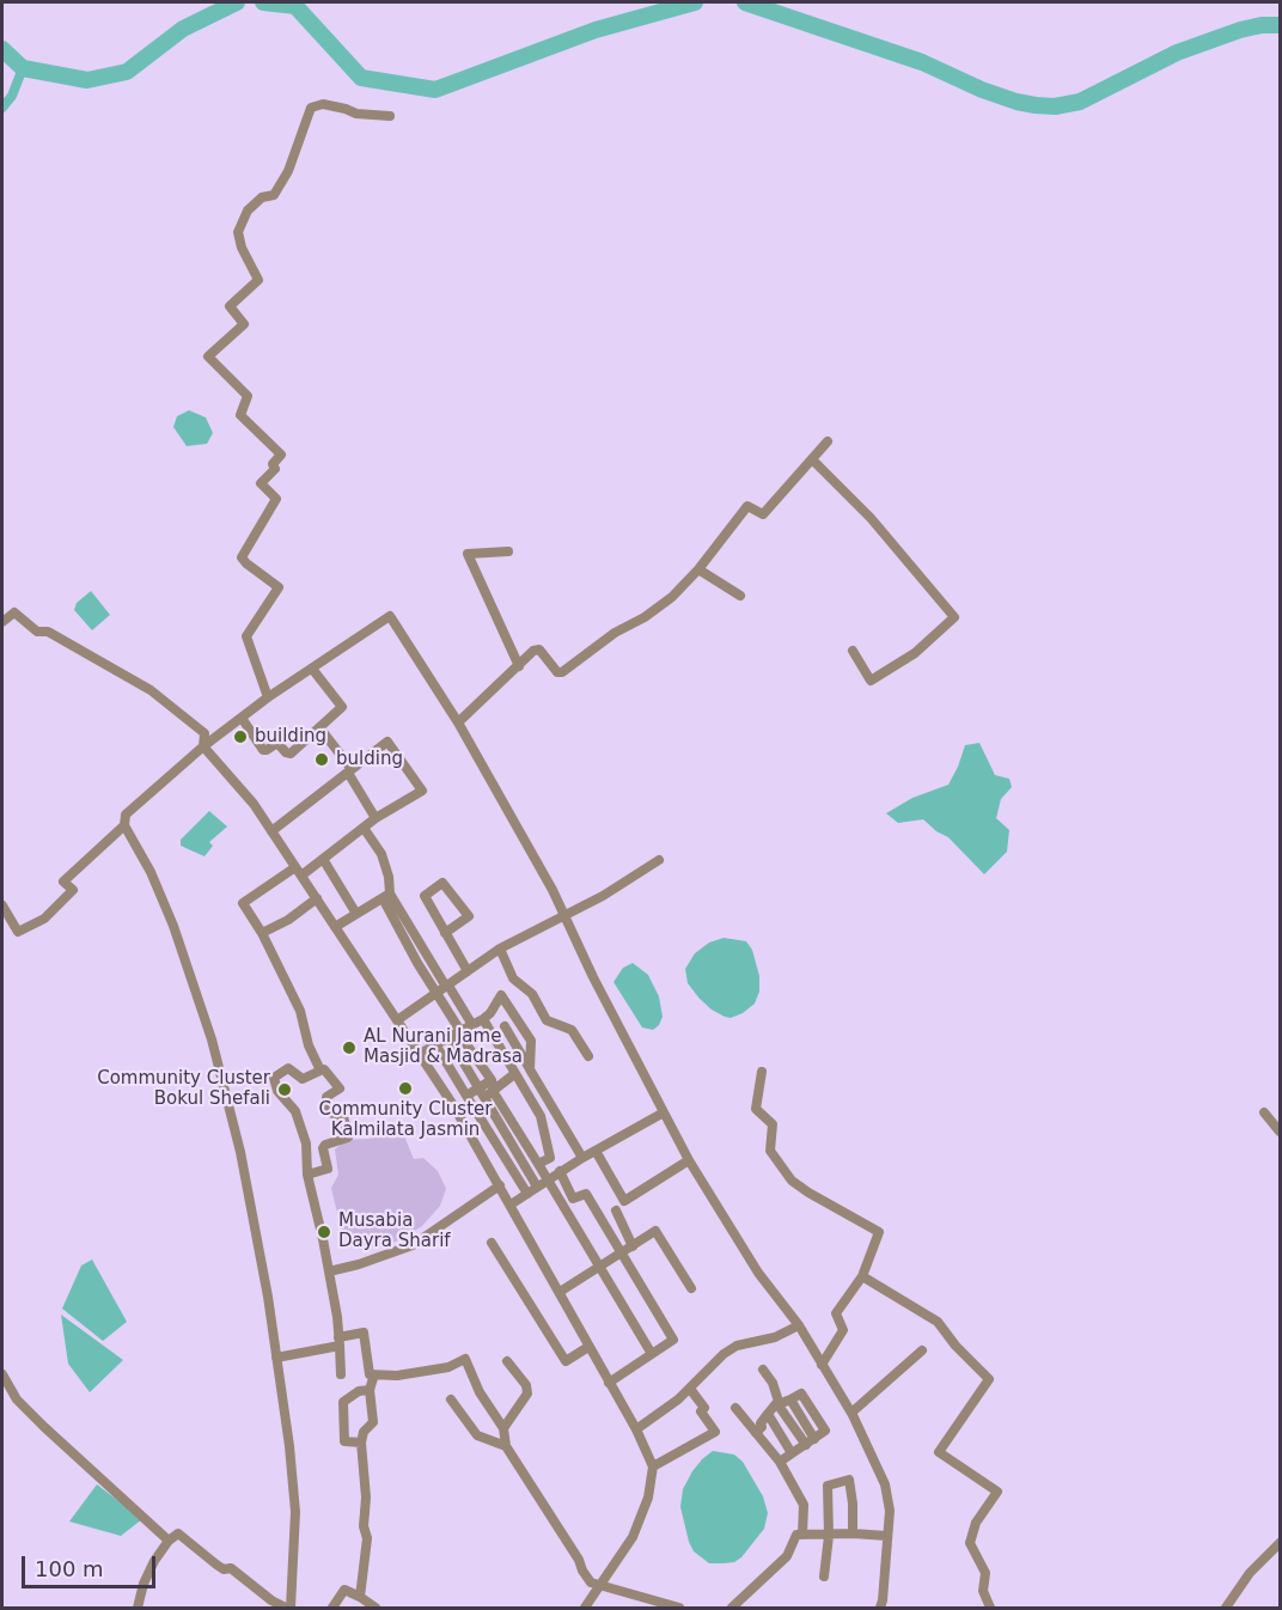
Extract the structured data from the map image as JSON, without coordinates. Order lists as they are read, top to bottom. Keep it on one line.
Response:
{"places":["building","bulding","AL Nurani Jame Masjid & Madrasa","Community Cluster Kalmilata Jasmin","Community Cluster Bokul Shefali","Musabia Dayra Sharif"],"scale_bar":"100 m"}
